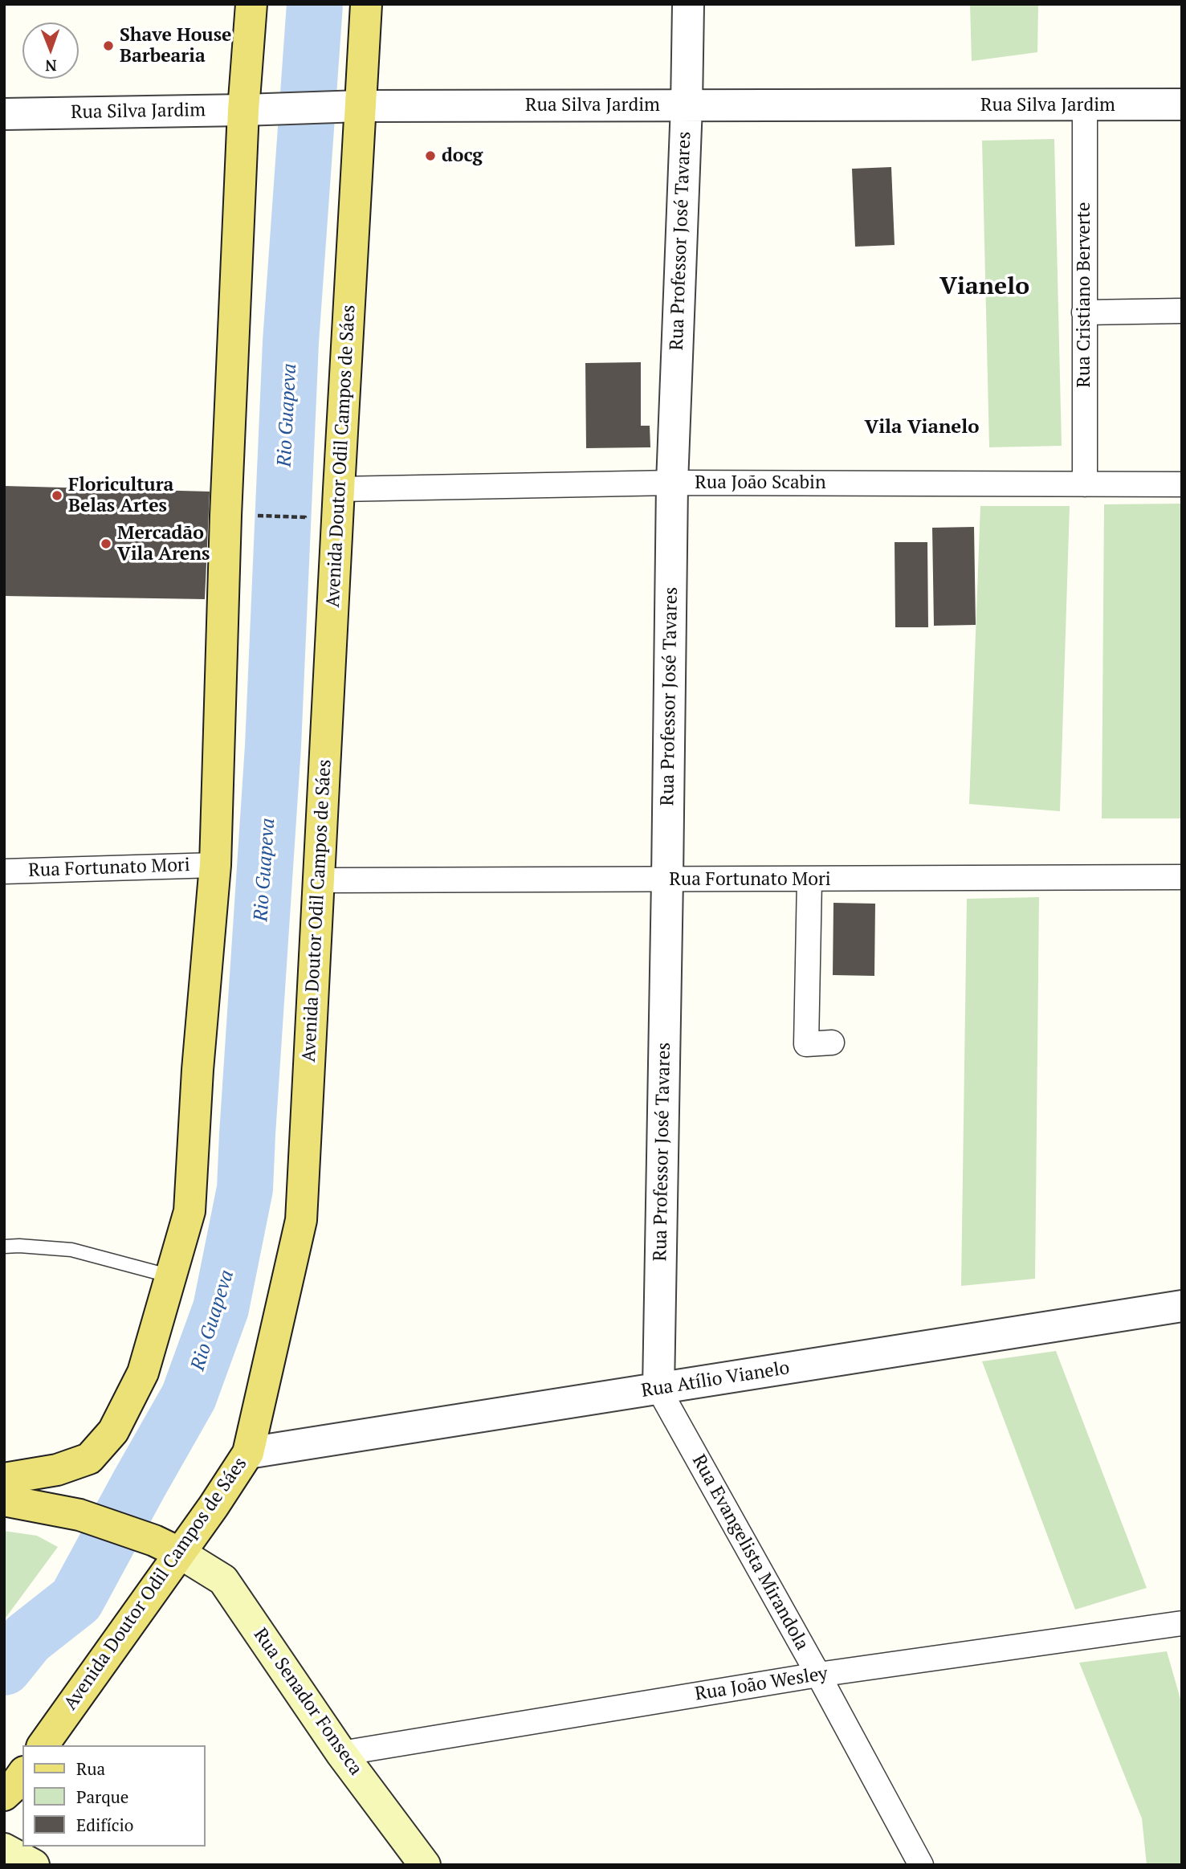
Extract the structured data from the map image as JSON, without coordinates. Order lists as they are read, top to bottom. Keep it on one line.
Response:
{"streets":{"main road":["Avenida Doutor Odil Campos de Sáes","Rua Senador Fonseca"],"street":["Rua Silva Jardim","Rua Professor José Tavares","Rua Cristiano Berverte","Rua João Scabin","Rua Fortunato Mori","Rua Atílio Vianelo","Rua Evangelista Mirandola","Rua João Wesley"]},"crossings":[["Rua Silva Jardim","Rua Professor José Tavares"],["Rua Silva Jardim","Rua Cristiano Berverte"],["Rua Silva Jardim","Avenida Doutor Odil Campos de Sáes"],["Rua Professor José Tavares","Rua João Scabin"],["Rua Professor José Tavares","Rua Fortunato Mori"],["Rua Professor José Tavares","Rua Atílio Vianelo"],["Rua Professor José Tavares","Rua Evangelista Mirandola"],["Rua Cristiano Berverte","Rua João Scabin"],["Avenida Doutor Odil Campos de Sáes","Rua João Scabin"],["Avenida Doutor Odil Campos de Sáes","Rua Fortunato Mori"],["Avenida Doutor Odil Campos de Sáes","Rua Atílio Vianelo"],["Avenida Doutor Odil Campos de Sáes","Rua Senador Fonseca"],["Rua Atílio Vianelo","Rua Evangelista Mirandola"],["Rua Evangelista Mirandola","Rua João Wesley"],["Rua João Wesley","Rua Senador Fonseca"]],"districts":["Vianelo","Vila Vianelo"],"water":["Rio Guapeva"],"places":["Shave House Barbearia","docg","Floricultura Belas Artes","Mercadão Vila Arens"],"legend":["Rua","Parque","Edifício"],"north":"bottom"}
